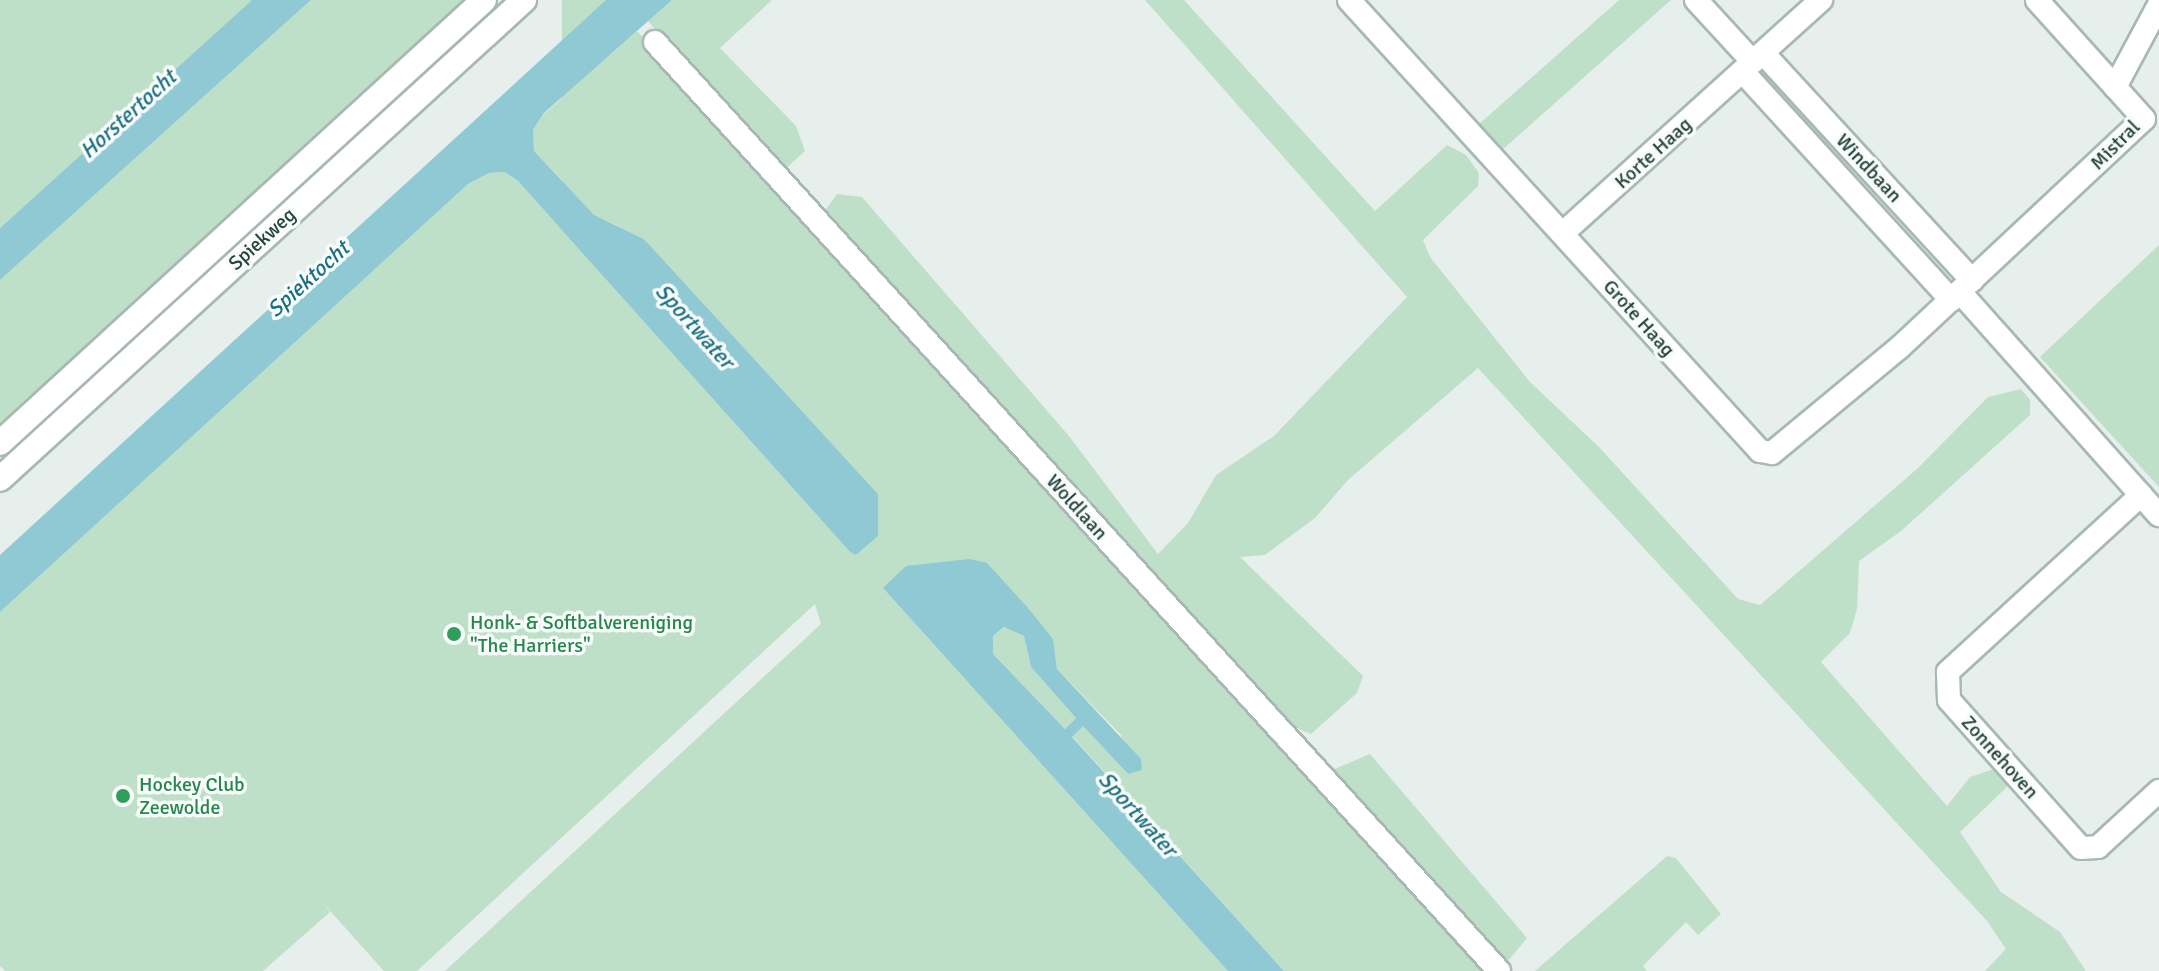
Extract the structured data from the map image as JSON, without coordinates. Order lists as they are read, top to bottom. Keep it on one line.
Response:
{"streets":{"main road":["Spiekweg"],"street":["Mistral","Korte Haag","Windbaan","Grote Haag","Woldlaan","Zonnehoven"]},"crossings":[["Mistral","Windbaan"],["Mistral","Grote Haag"],["Korte Haag","Windbaan"],["Korte Haag","Grote Haag"],["Windbaan","Grote Haag"],["Windbaan","Zonnehoven"]],"water":["Horstertocht","Spiektocht","Sportwater"],"places":["Honk- & Softbalvereniging \"The Harriers\"","Hockey Club Zeewolde"]}
